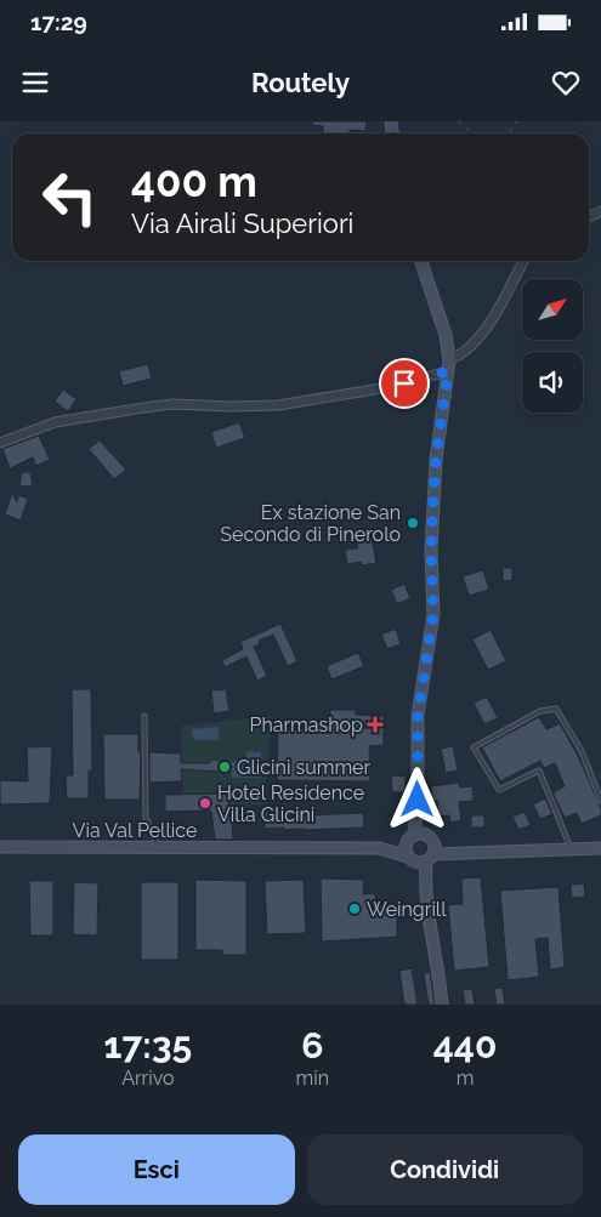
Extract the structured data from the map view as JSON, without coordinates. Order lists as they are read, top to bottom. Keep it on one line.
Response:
{"streets":{"street":["Via Val Pellice"]},"places":{"other":["Ex stazione San Secondo di Pinerolo","Glicini summer","Hotel Residence Villa Glicini","Weingrill"],"health":["Pharmashop"]},"north":"top right","page":{"status":"17:29","header":"Routely","turn":["400 m","Via Airali Superiori"],"eta":["17:35","Arrivo","6","min","440","m"],"buttons":["Esci","Condividi"]}}
